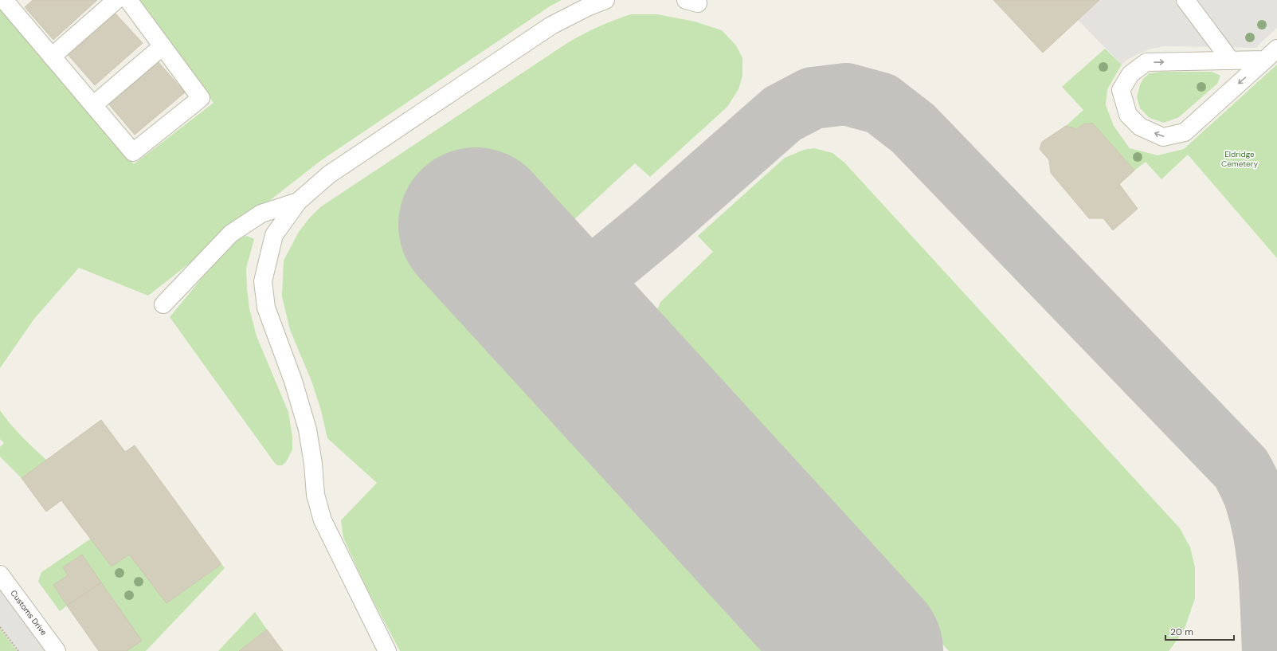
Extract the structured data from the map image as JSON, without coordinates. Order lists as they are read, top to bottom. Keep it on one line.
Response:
{"streets":{"lane":["Customs Drive"]},"parks":["Eldridge Cemetery"],"scale_bar":"20 m"}
